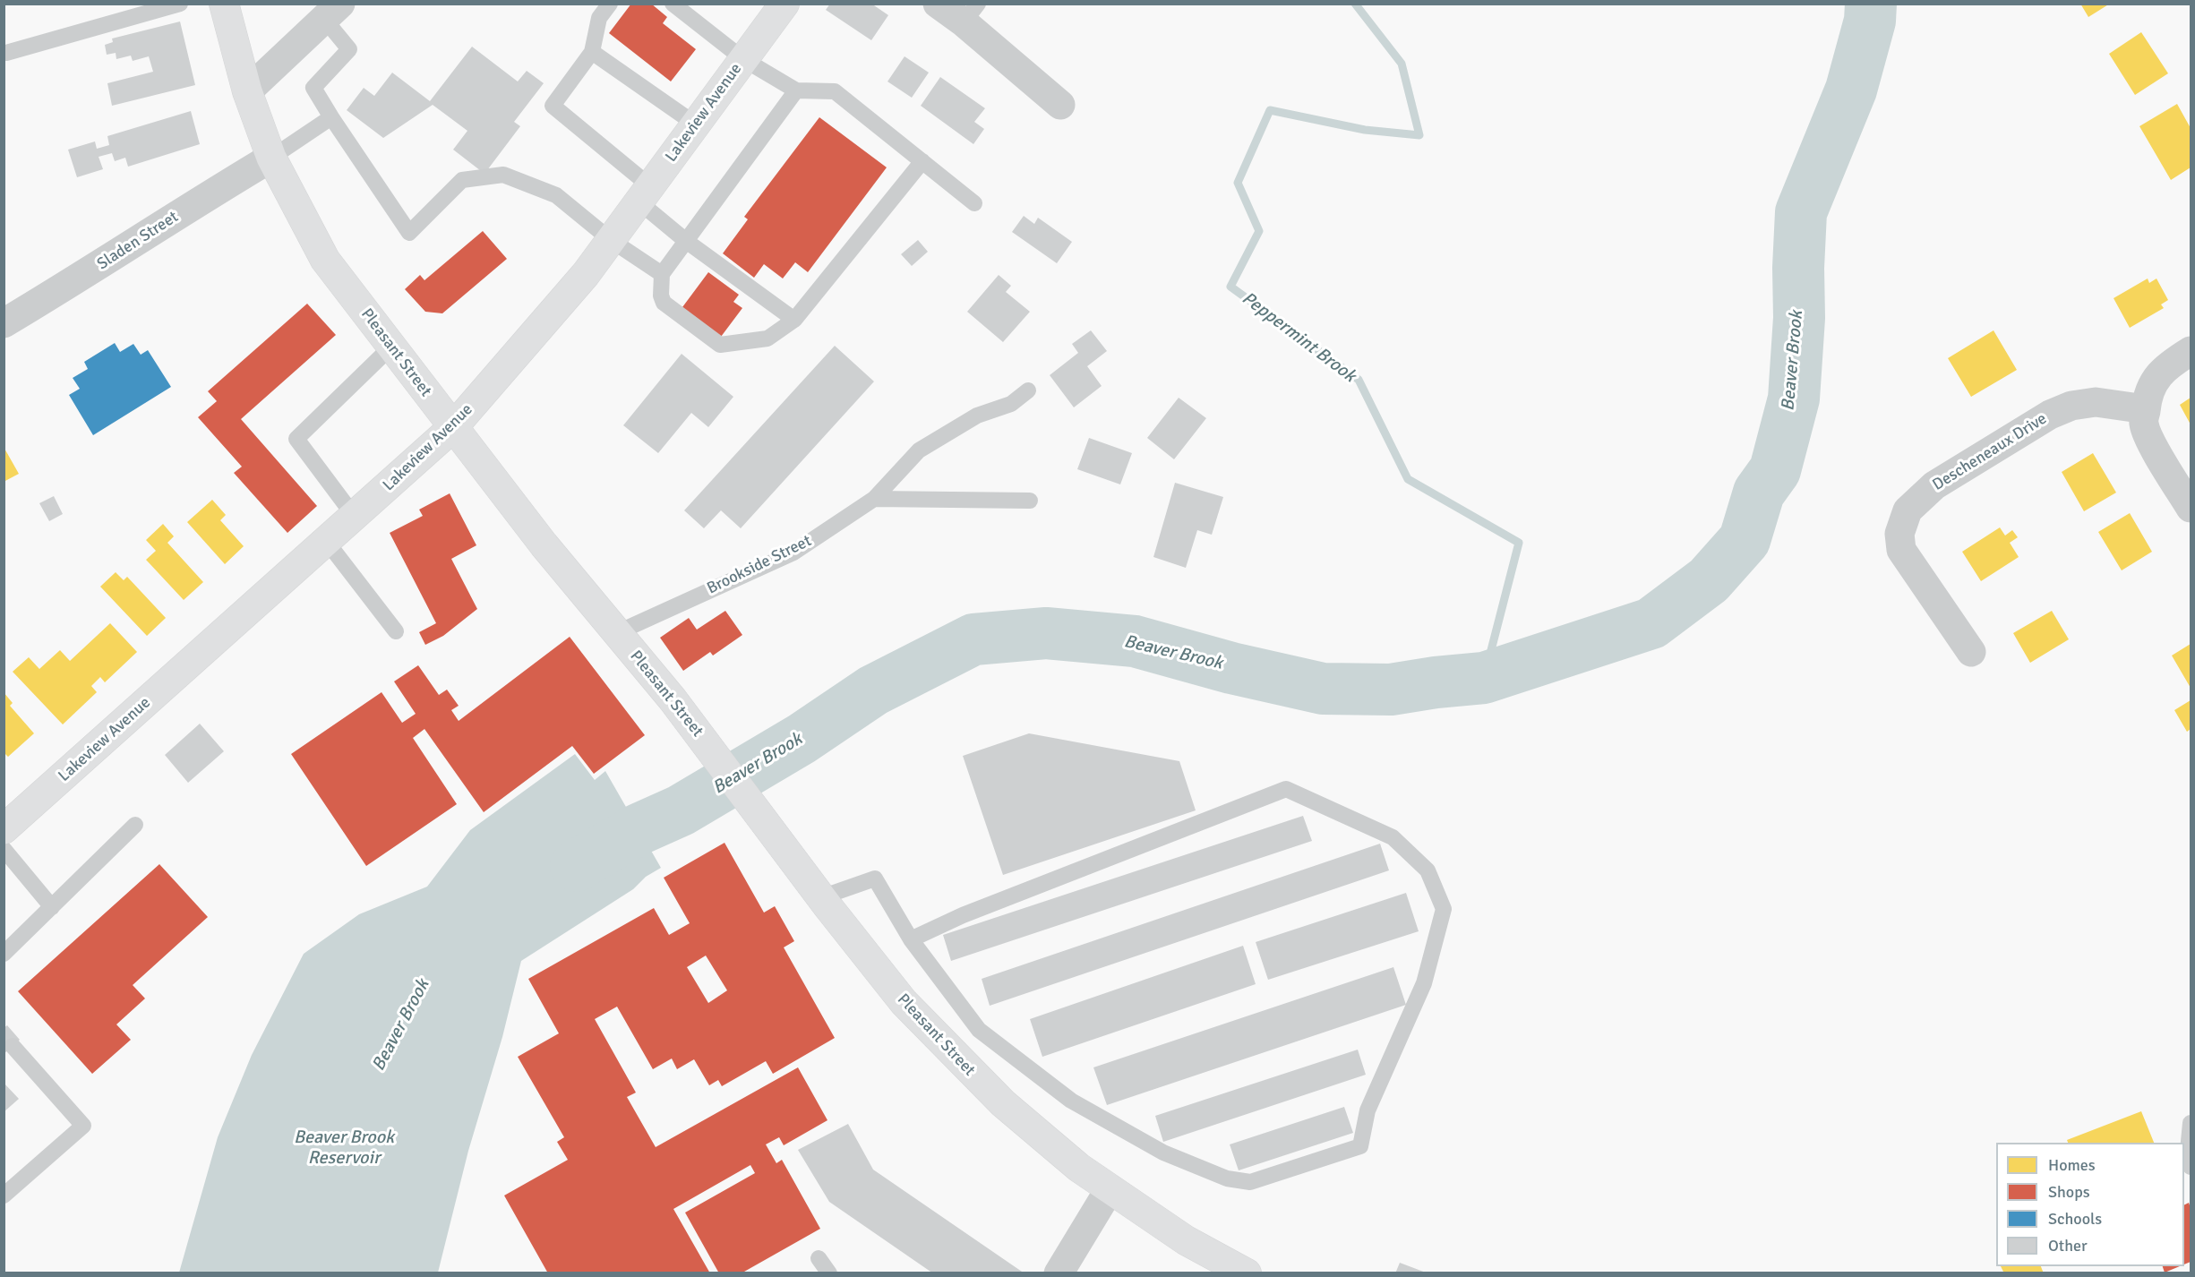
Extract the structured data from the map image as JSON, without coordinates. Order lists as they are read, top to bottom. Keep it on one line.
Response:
{"streets":{"main road":["Lakeview Avenue","Pleasant Street"],"street":["Sladen Street","Descheneaux Drive"],"lane":["Brookside Street"]},"crossings":[["Lakeview Avenue","Pleasant Street"],["Sladen Street","Pleasant Street"],["Pleasant Street","Brookside Street"]],"water":["Peppermint Brook","Beaver Brook","Beaver Brook Reservoir"],"legend":["Homes","Shops","Schools","Other"]}
